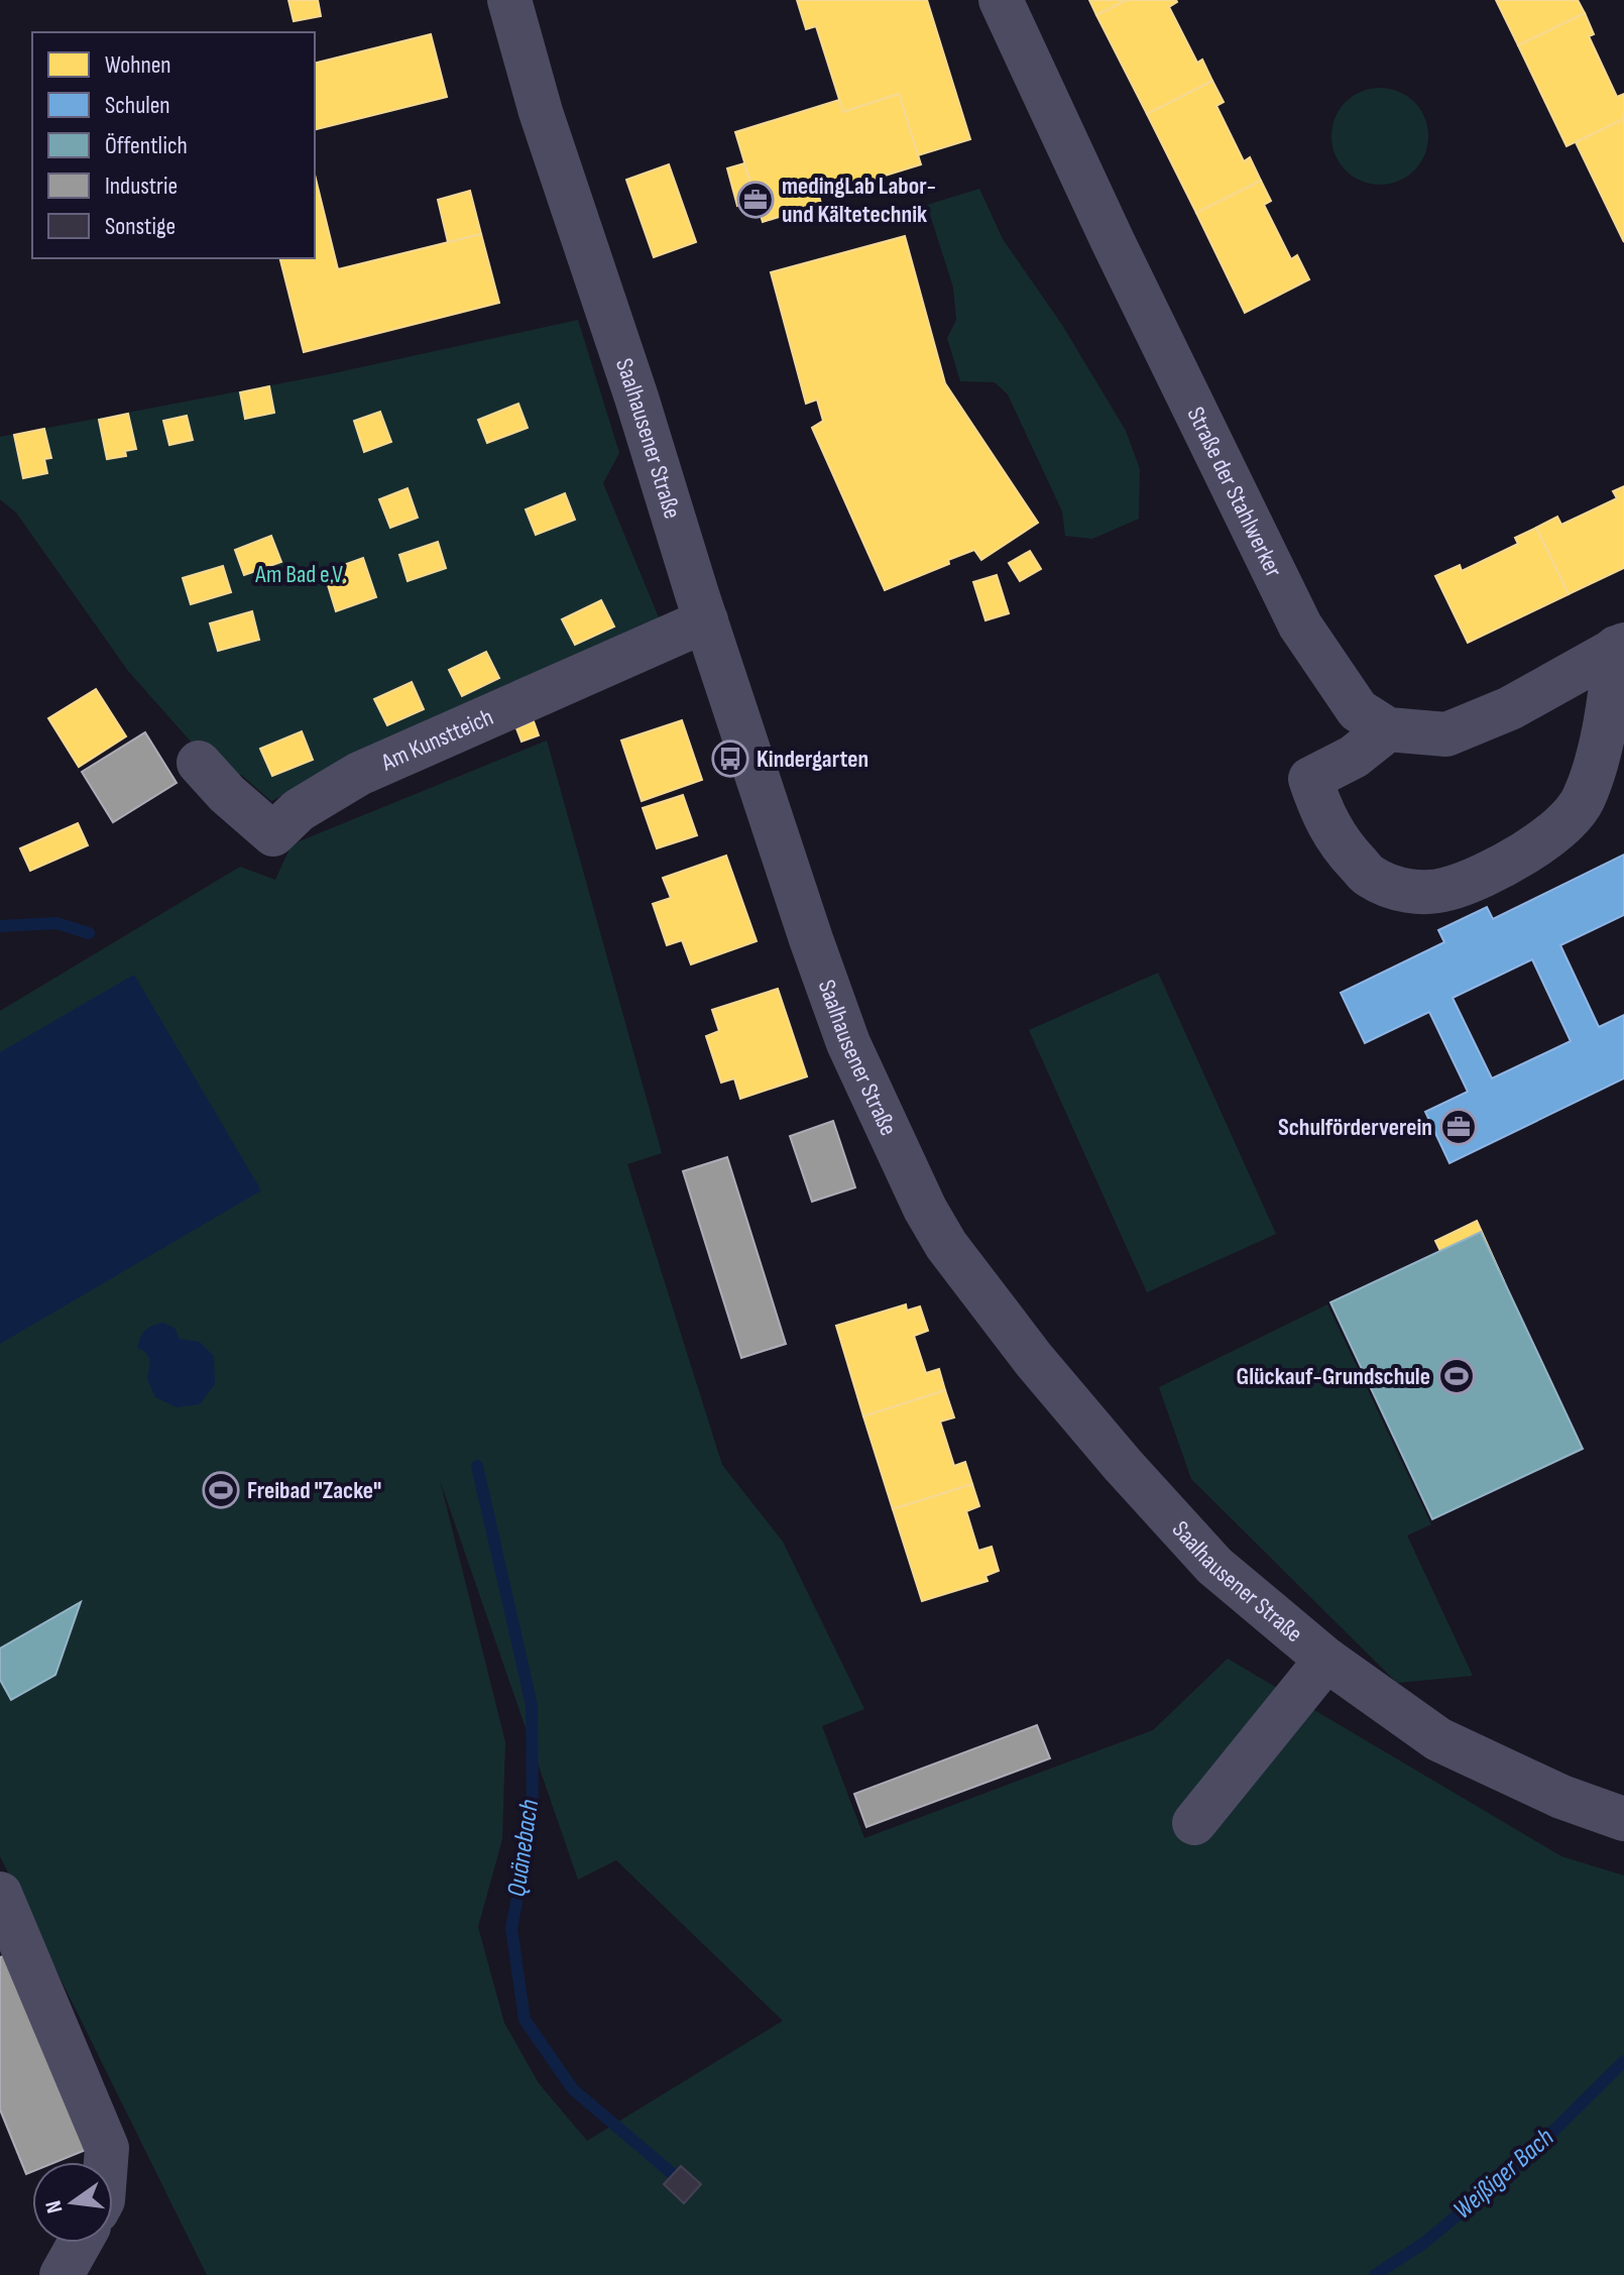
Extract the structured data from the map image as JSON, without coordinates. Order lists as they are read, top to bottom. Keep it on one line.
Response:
{"streets":{"street":["Saalhausener Straße","Straße der Stahlwerker","Am Kunstteich"]},"crossings":[["Saalhausener Straße","Am Kunstteich"]],"water":["Quänebach","Weißiger Bach"],"parks":["Am Bad e.V."],"places":{"office":["medingLab Labor- und Kältetechnik","Schulförderverein"],"bus stop":["Kindergarten"],"sports":["Glückauf-Grundschule","Freibad \"Zacke\""]},"legend":["Wohnen","Schulen","Öffentlich","Industrie","Sonstige"],"north":"left"}
